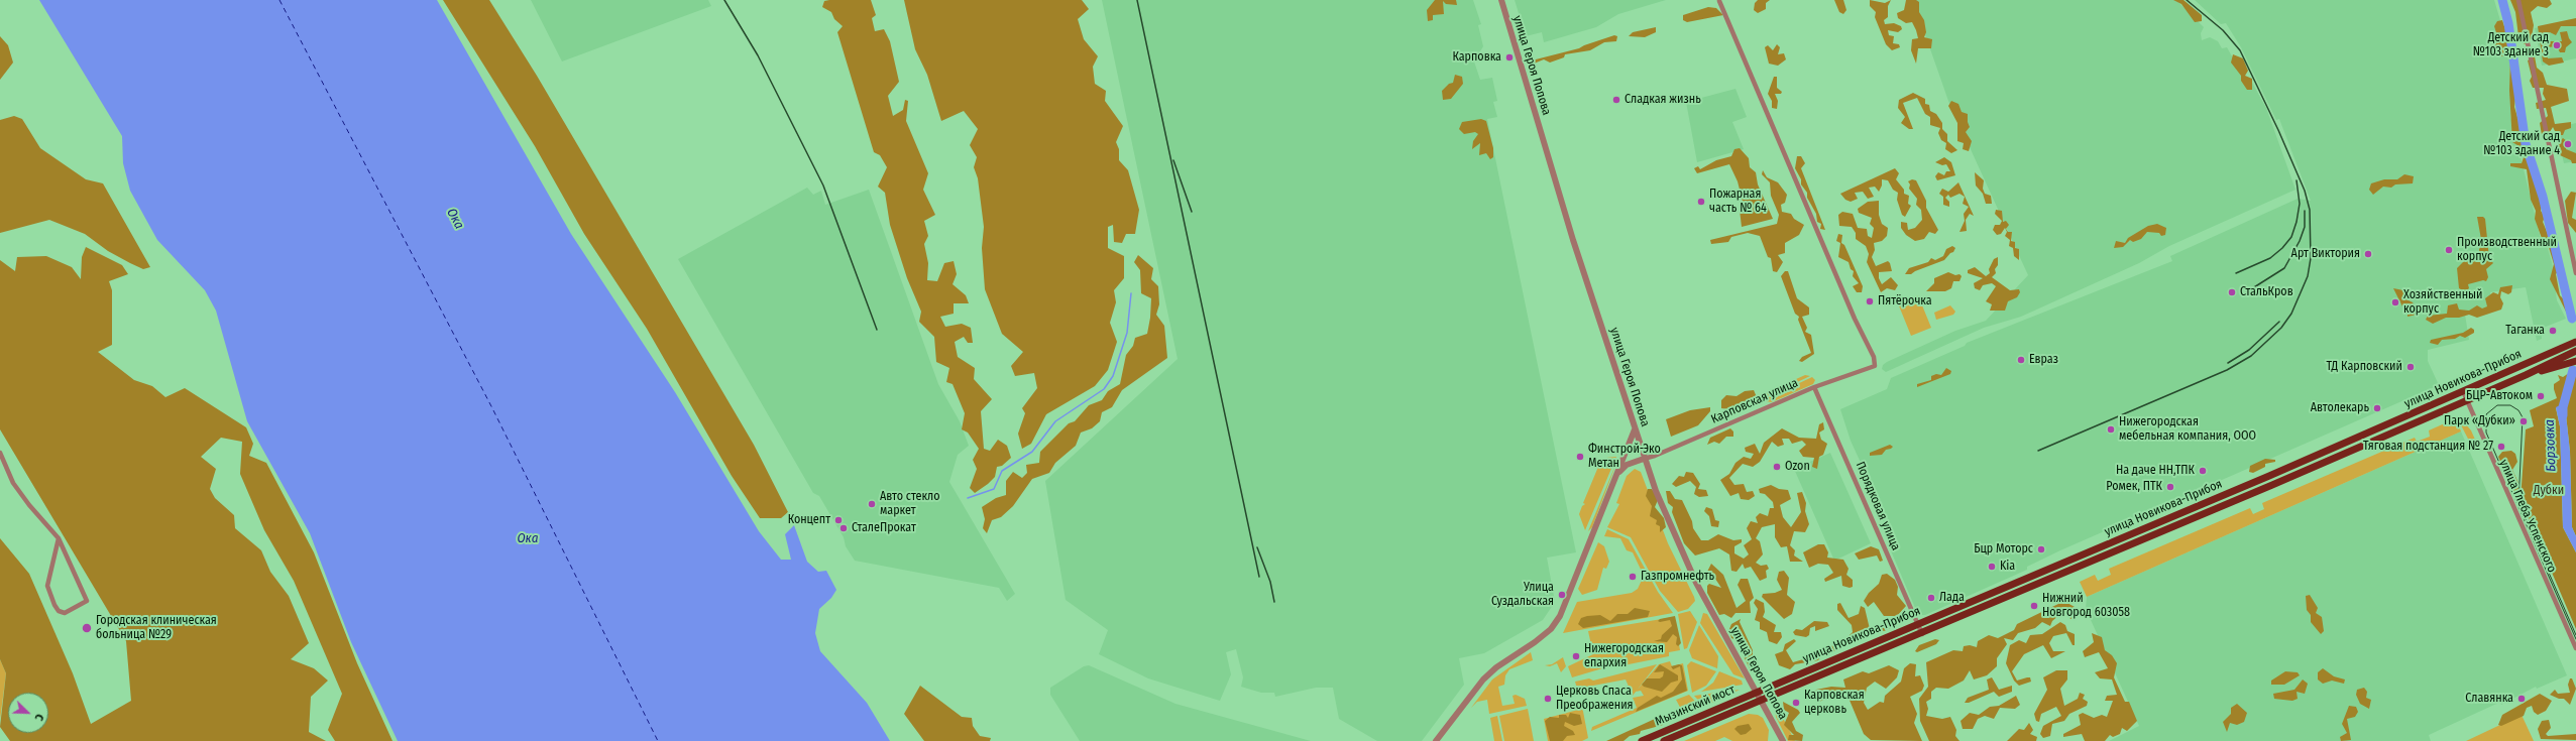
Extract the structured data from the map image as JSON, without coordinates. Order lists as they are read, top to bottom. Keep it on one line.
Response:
{"streets":{"main road":["улица Новикова-Прибоя","Мызинский мост"],"street":["улица Героя Попова","Карповская улица","Порядковая улица","улица Глеба Успенского"]},"crossings":[["улица Героя Попова","улица Новикова-Прибоя"],["улица Героя Попова","Карповская улица"],["улица Героя Попова","Мызинский мост"],["улица Новикова-Прибоя","Порядковая улица"],["улица Новикова-Прибоя","улица Глеба Успенского"],["улица Новикова-Прибоя","Мызинский мост"],["Карповская улица","Порядковая улица"]],"water":["Ока","Борзовка"],"parks":["Дубки"],"places":["Детский сад №103 здание 3","Карповка","Сладкая жизнь","Детский сад №103 здание 4","Пожарная часть № 64","Производственный корпус","Арт Виктория","СтальКров","Пятёрочка","Хозяйственный корпус","Таганка","Евраз","ТД Карповский","БЦР-Автоком","Автолекарь","Парк «Дубки»","Нижегородская мебельная компания, ООО","Тяговая подстанция № 27","Финстрой-Эко Метан","Ozon","На даче НН,ТПК","Ромек, ПТК","Авто стекло маркет","Концепт","СталеПрокат","Бцр Моторс","Kia","Газпромнефть","Улица Суздальская","Лада","Нижний Новгород 603058","Городская клиническая больница №29","Нижегородская епархия","Церковь Спаса Преображения","Славянка","Карповская церковь"],"north":"bottom right"}
